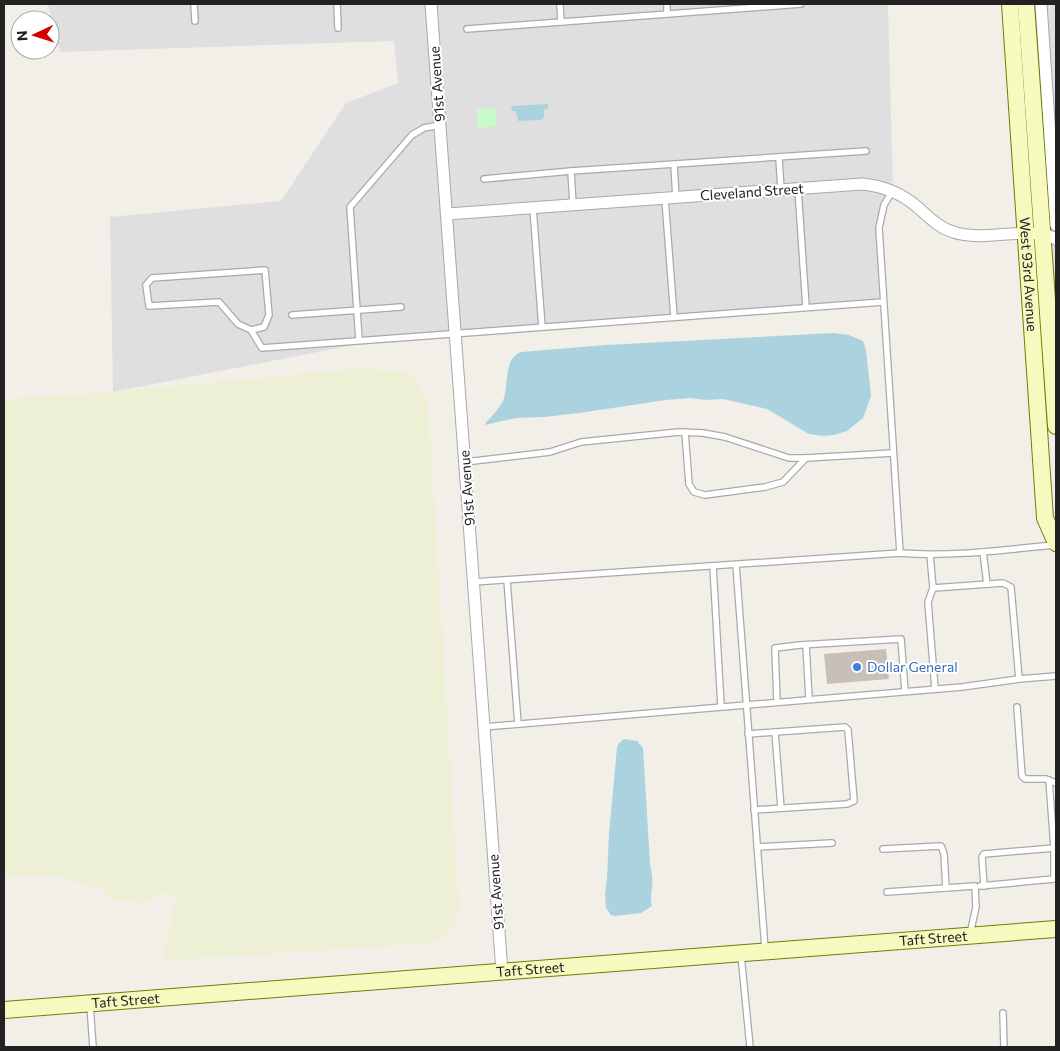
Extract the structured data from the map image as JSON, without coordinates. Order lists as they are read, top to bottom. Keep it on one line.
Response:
{"streets":{"main road":["West 93rd Avenue","Taft Street"],"street":["91st Avenue","Cleveland Street"]},"crossings":[["91st Avenue","Cleveland Street"],["91st Avenue","Taft Street"],["Cleveland Street","West 93rd Avenue"]],"places":["Dollar General"],"north":"left"}
